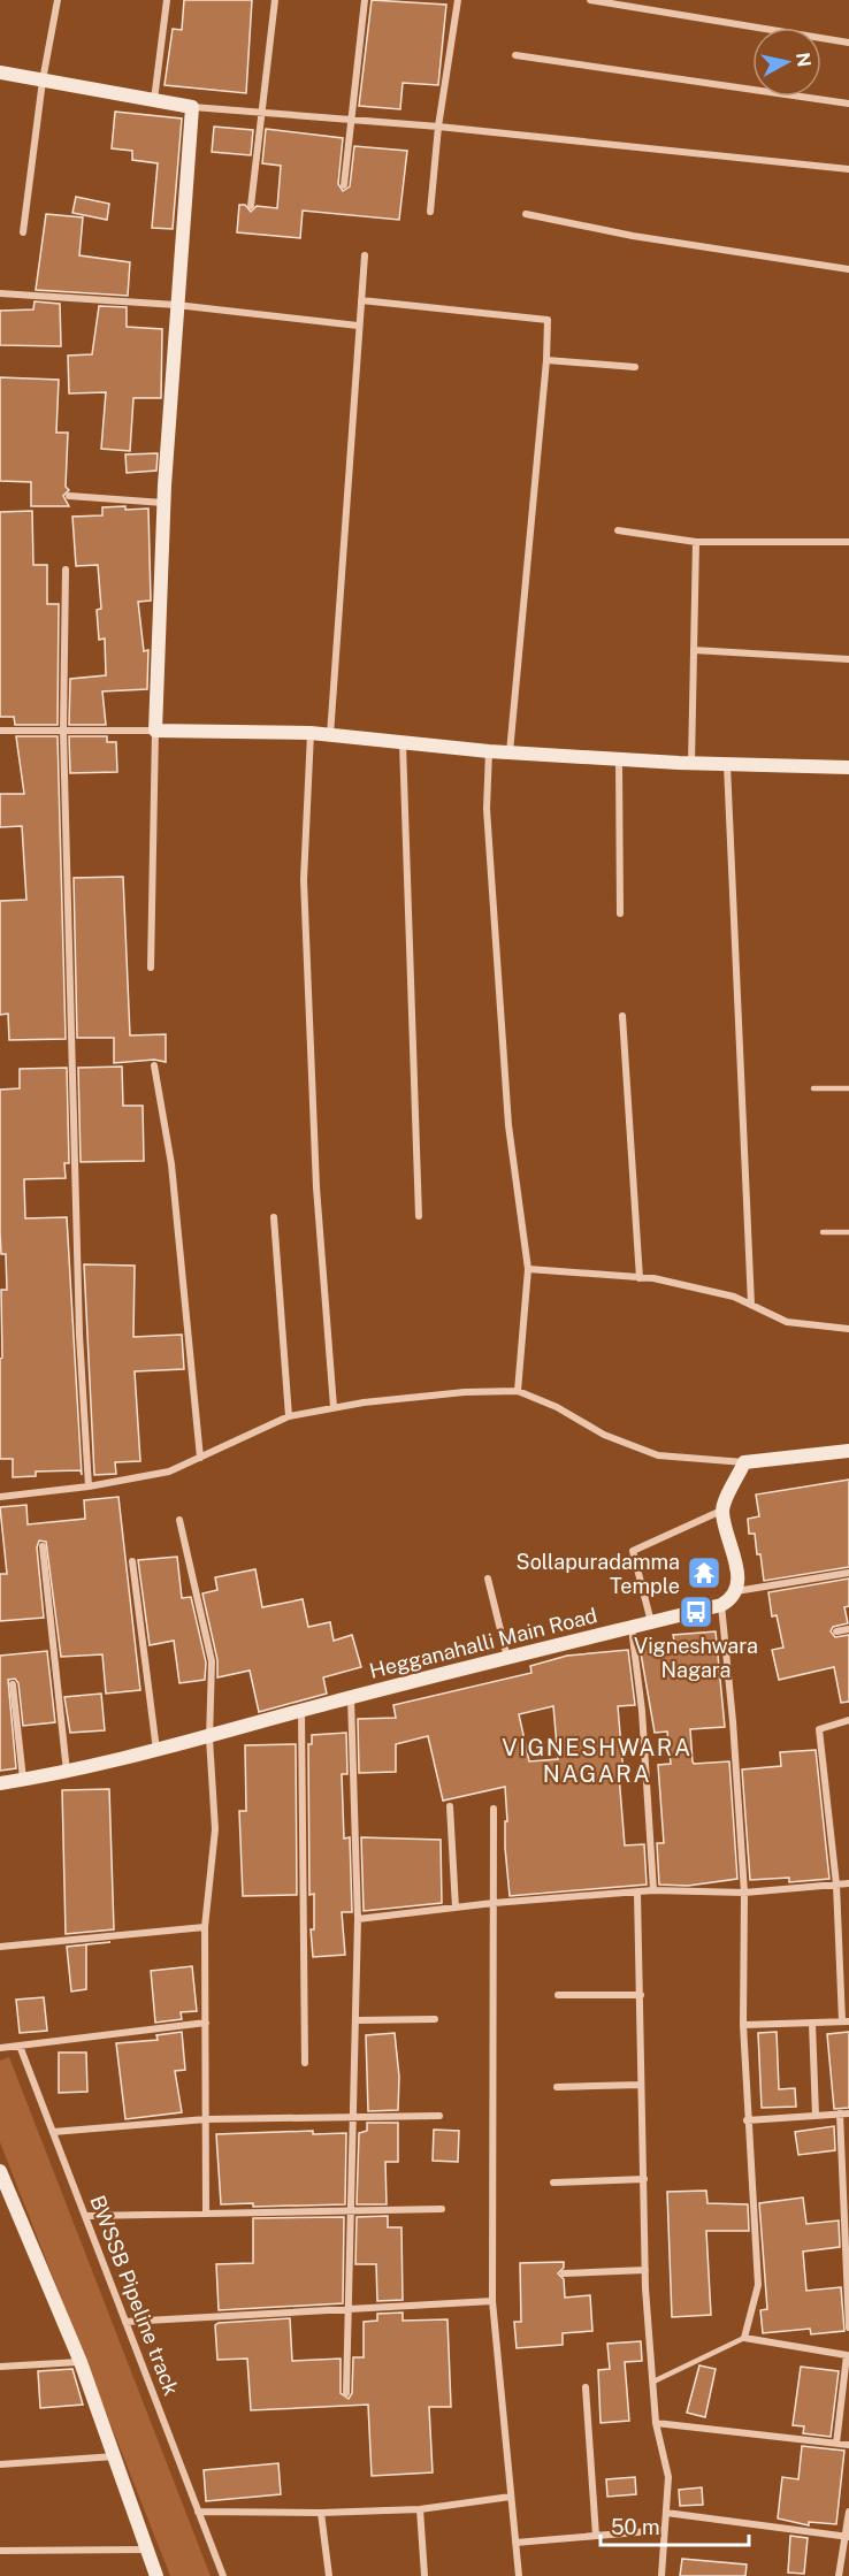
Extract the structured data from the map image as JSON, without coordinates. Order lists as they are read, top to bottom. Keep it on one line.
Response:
{"streets":{"street":["Hegganahalli Main Road","BWSSB Pipeline track"]},"districts":["VIGNESHWARA NAGARA"],"places":{"temple":["Sollapuradamma Temple"],"bus stop":["Vigneshwara Nagara"]},"scale_bar":"50 m","north":"right"}
